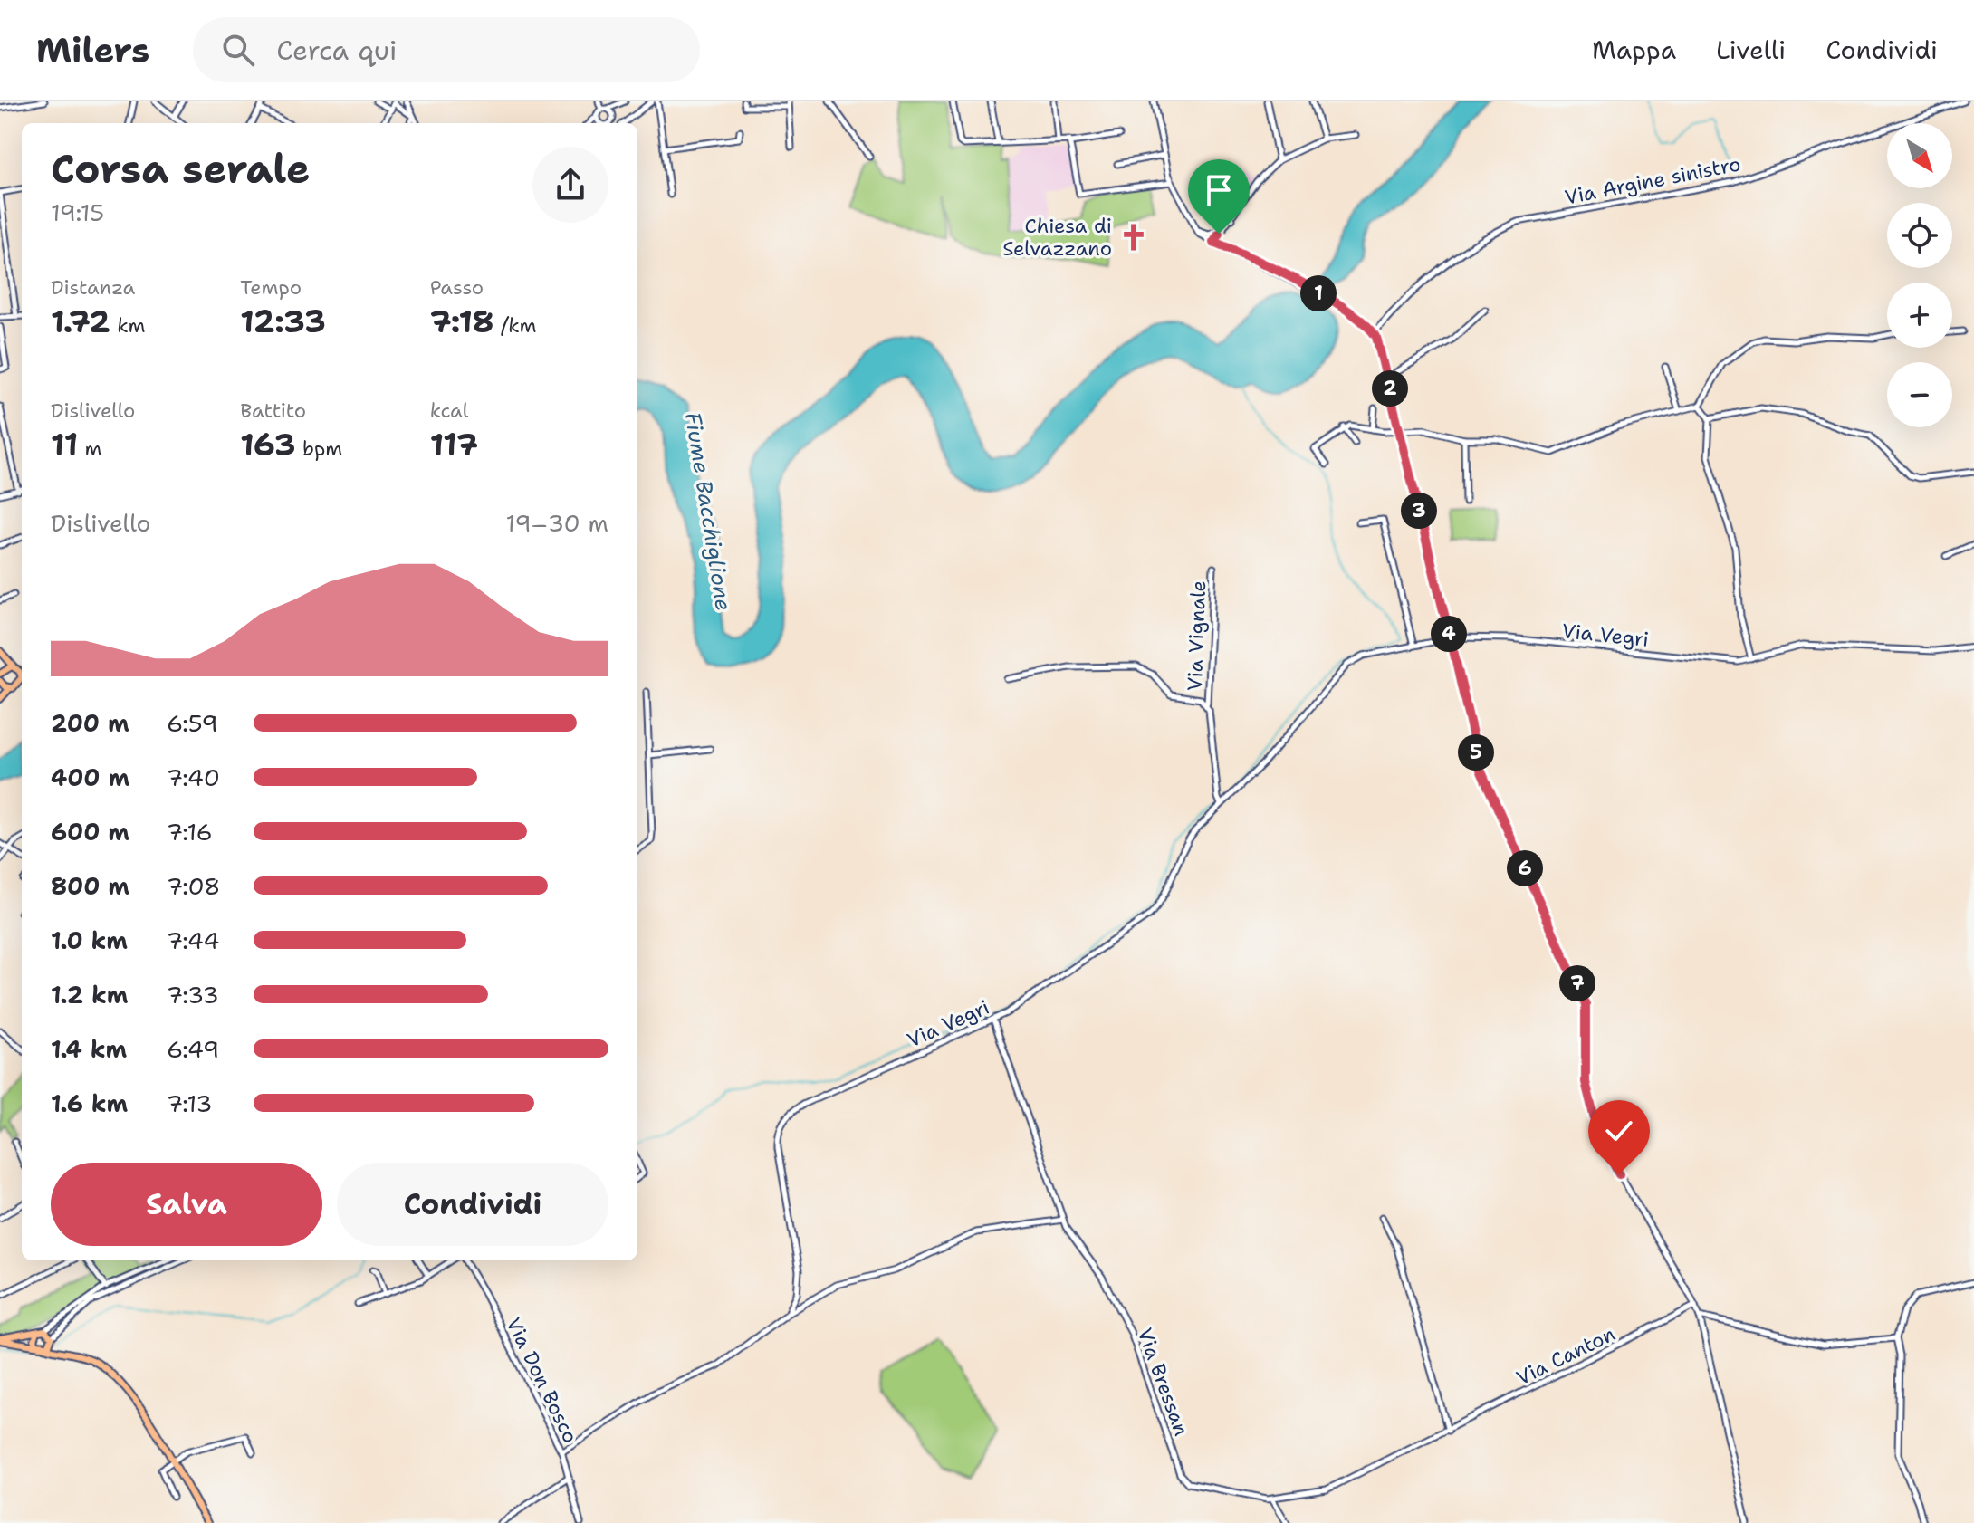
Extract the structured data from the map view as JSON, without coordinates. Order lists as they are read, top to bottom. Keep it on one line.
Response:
{"streets":{"street":["Via Argine sinistro","Via Vegri","Via Vignale","Via Canton","Via Don Bosco","Via Bressan"]},"crossings":[["Via Vegri","Via Vignale"],["Via Vegri","Via Bressan"],["Via Canton","Via Bressan"]],"water":["Fiume Bacchiglione"],"places":{"church":["Chiesa di Selvazzano"]},"north":"bottom right","page":{"header":"Milers","search":"Cerca qui","nav":["Mappa","Livelli","Condividi"],"map_buttons":["+","−"],"heading":["Corsa serale","19:15"],"stats":[["Distanza","1.72 km"],["Tempo","12:33"],["Passo","7:18 /km"],["Dislivello","11 m"],["Battito","163 bpm"],["kcal","117"]],"pins":["1","2","3","4","5","6","7"],"chart":["Dislivello","19–30 m"],"list":[{"name":"200 m","note":"6:59"},{"name":"400 m","note":"7:40"},{"name":"600 m","note":"7:16"},{"name":"800 m","note":"7:08"},{"name":"1.0 km","note":"7:44"},{"name":"1.2 km","note":"7:33"},{"name":"1.4 km","note":"6:49"},{"name":"1.6 km","note":"7:13"}],"buttons":["Salva","Condividi"]}}
